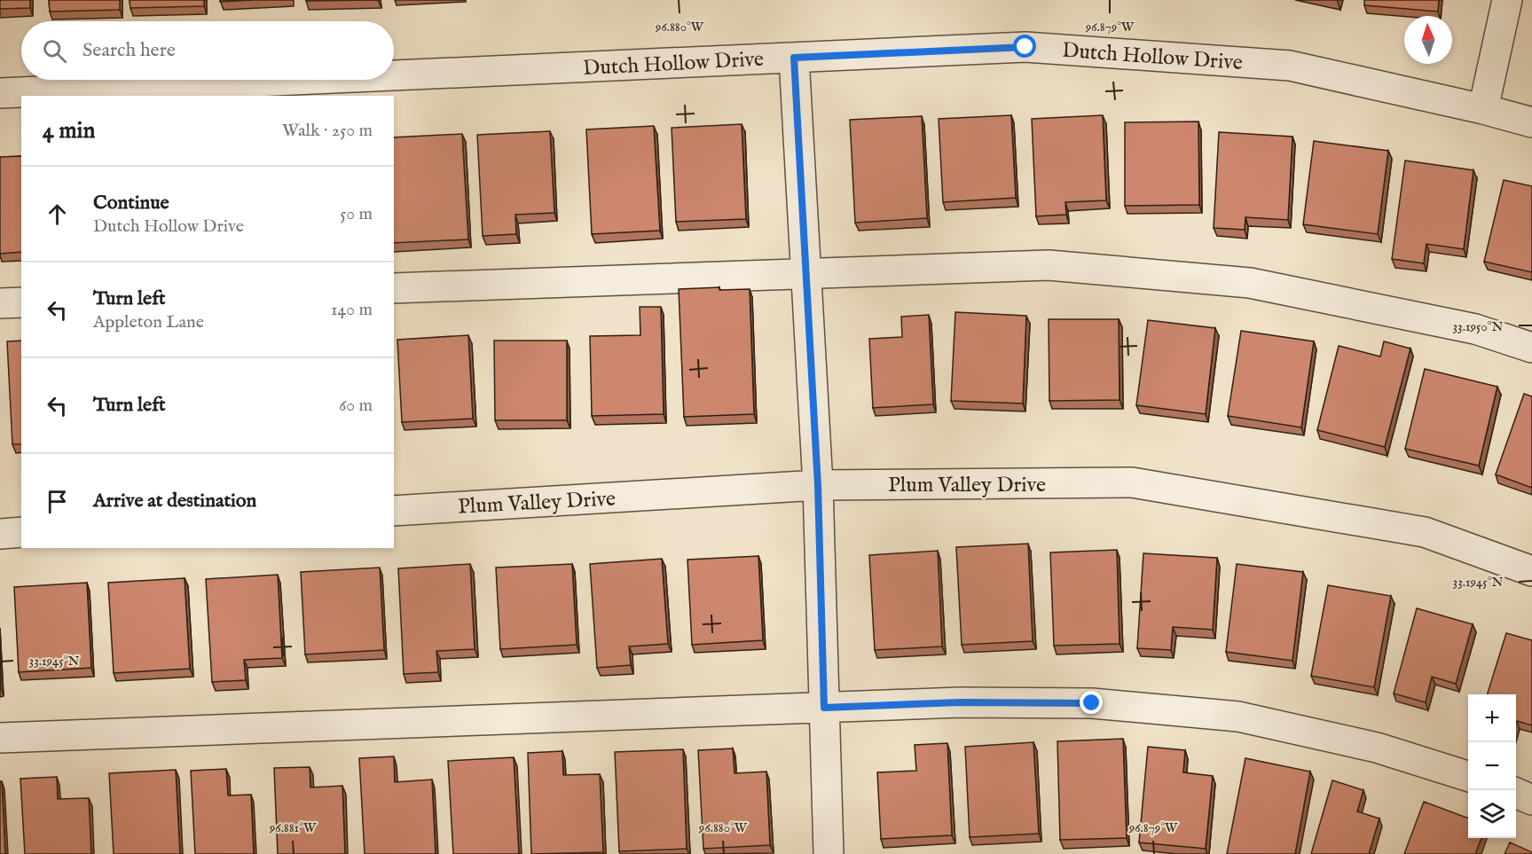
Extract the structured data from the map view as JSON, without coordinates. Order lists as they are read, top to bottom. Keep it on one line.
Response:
{"streets":{"street":["Dutch Hollow Drive","Plum Valley Drive"]},"north":"top","page":{"search":"Search here","heading":["4 min","Walk · 250 m"],"list":[["Continue","Dutch Hollow Drive","50 m"],["Turn left","Appleton Lane","140 m"],["Turn left","60 m"],"Arrive at destination"],"map_buttons":["+","−"]},"coordinates":["96.880°W","96.879°W","33.1950°N","33.1945°N","96.881°W"]}
